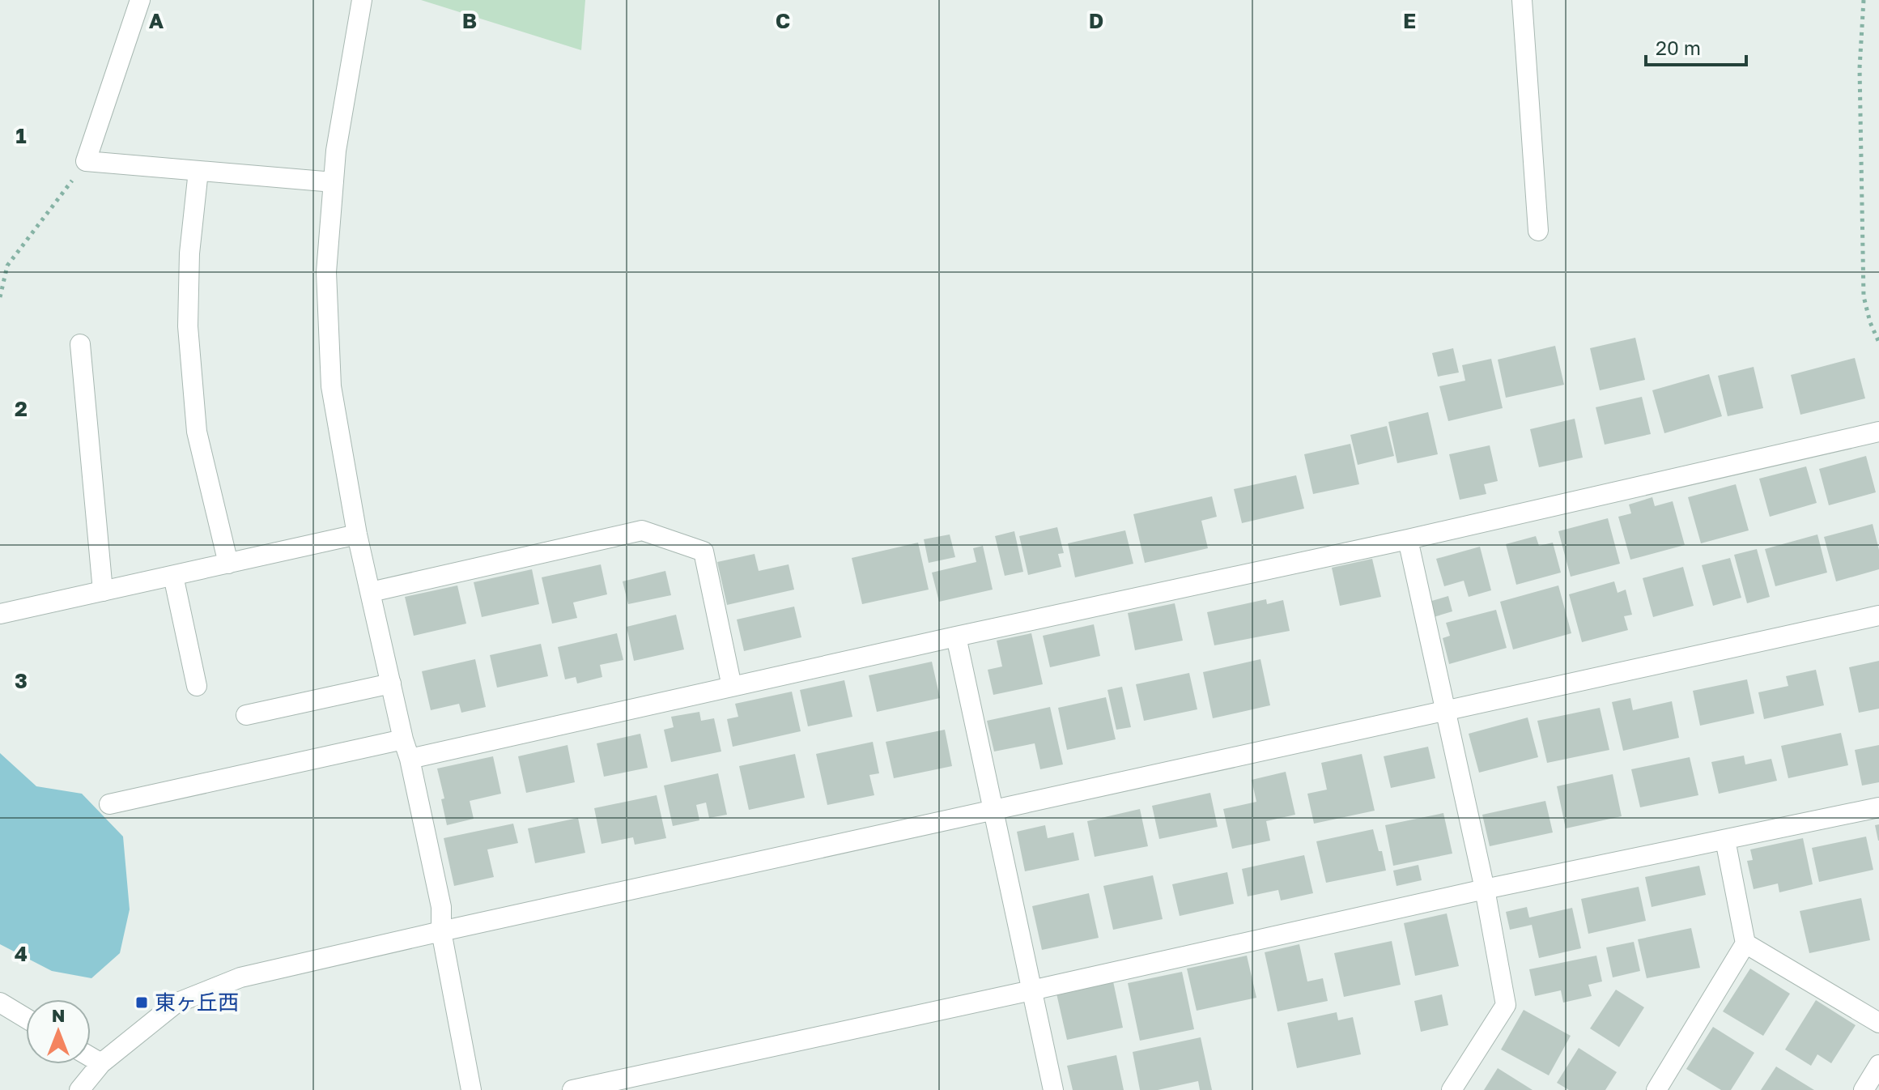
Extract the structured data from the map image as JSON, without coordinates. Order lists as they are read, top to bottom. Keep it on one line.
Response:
{"places":{"transit":["東ヶ丘西"]},"scale_bar":"20 m","north":"top","grid":{"columns":["A","B","C","D","E"],"rows":["1","2","3","4"]}}
